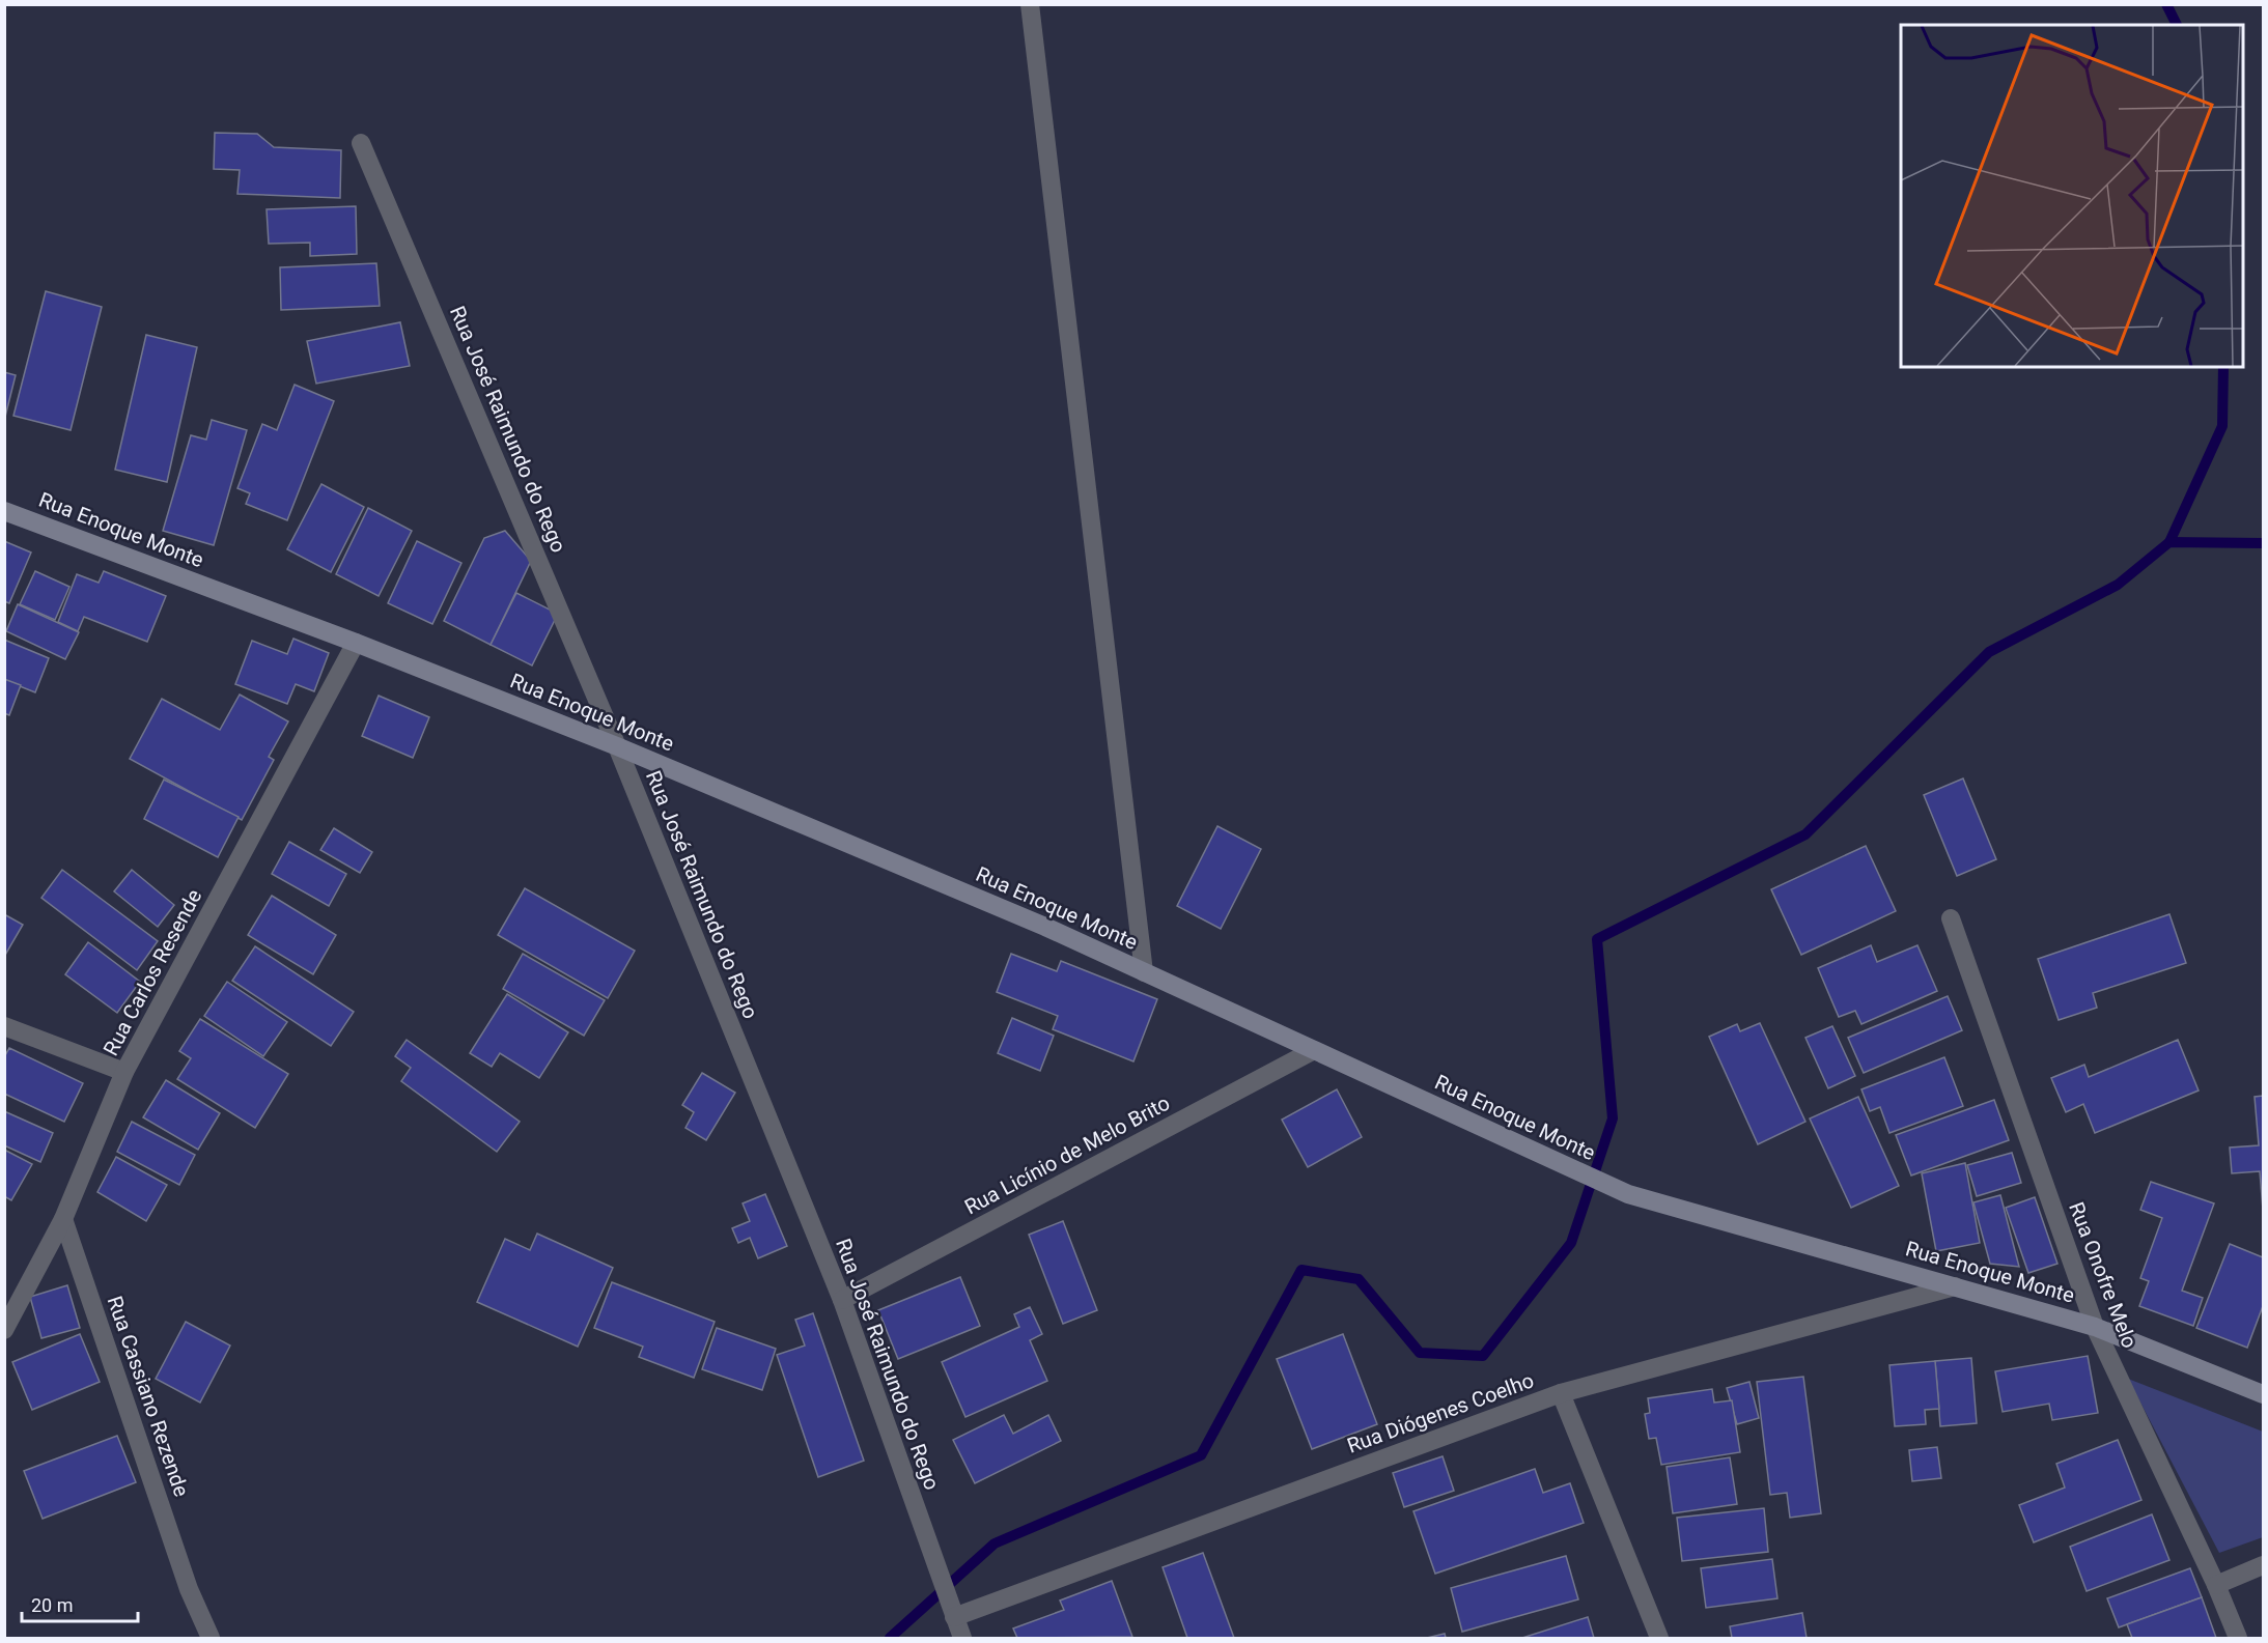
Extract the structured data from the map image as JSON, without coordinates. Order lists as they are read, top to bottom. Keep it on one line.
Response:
{"streets":{"main road":["Rua Enoque Monte"],"street":["Rua José Raimundo do Rego","Rua Carlos Resende","Rua Licínio de Melo Brito","Rua Onofre Melo","Rua Cassiano Rezende","Rua Diógenes Coelho"]},"crossings":[["Rua José Raimundo do Rego","Rua Enoque Monte"],["Rua José Raimundo do Rego","Rua Licínio de Melo Brito"],["Rua José Raimundo do Rego","Rua Diógenes Coelho"],["Rua Enoque Monte","Rua Carlos Resende"],["Rua Enoque Monte","Rua Licínio de Melo Brito"],["Rua Enoque Monte","Rua Onofre Melo"],["Rua Enoque Monte","Rua Diógenes Coelho"],["Rua Carlos Resende","Rua Cassiano Rezende"]],"scale_bar":"20 m"}
